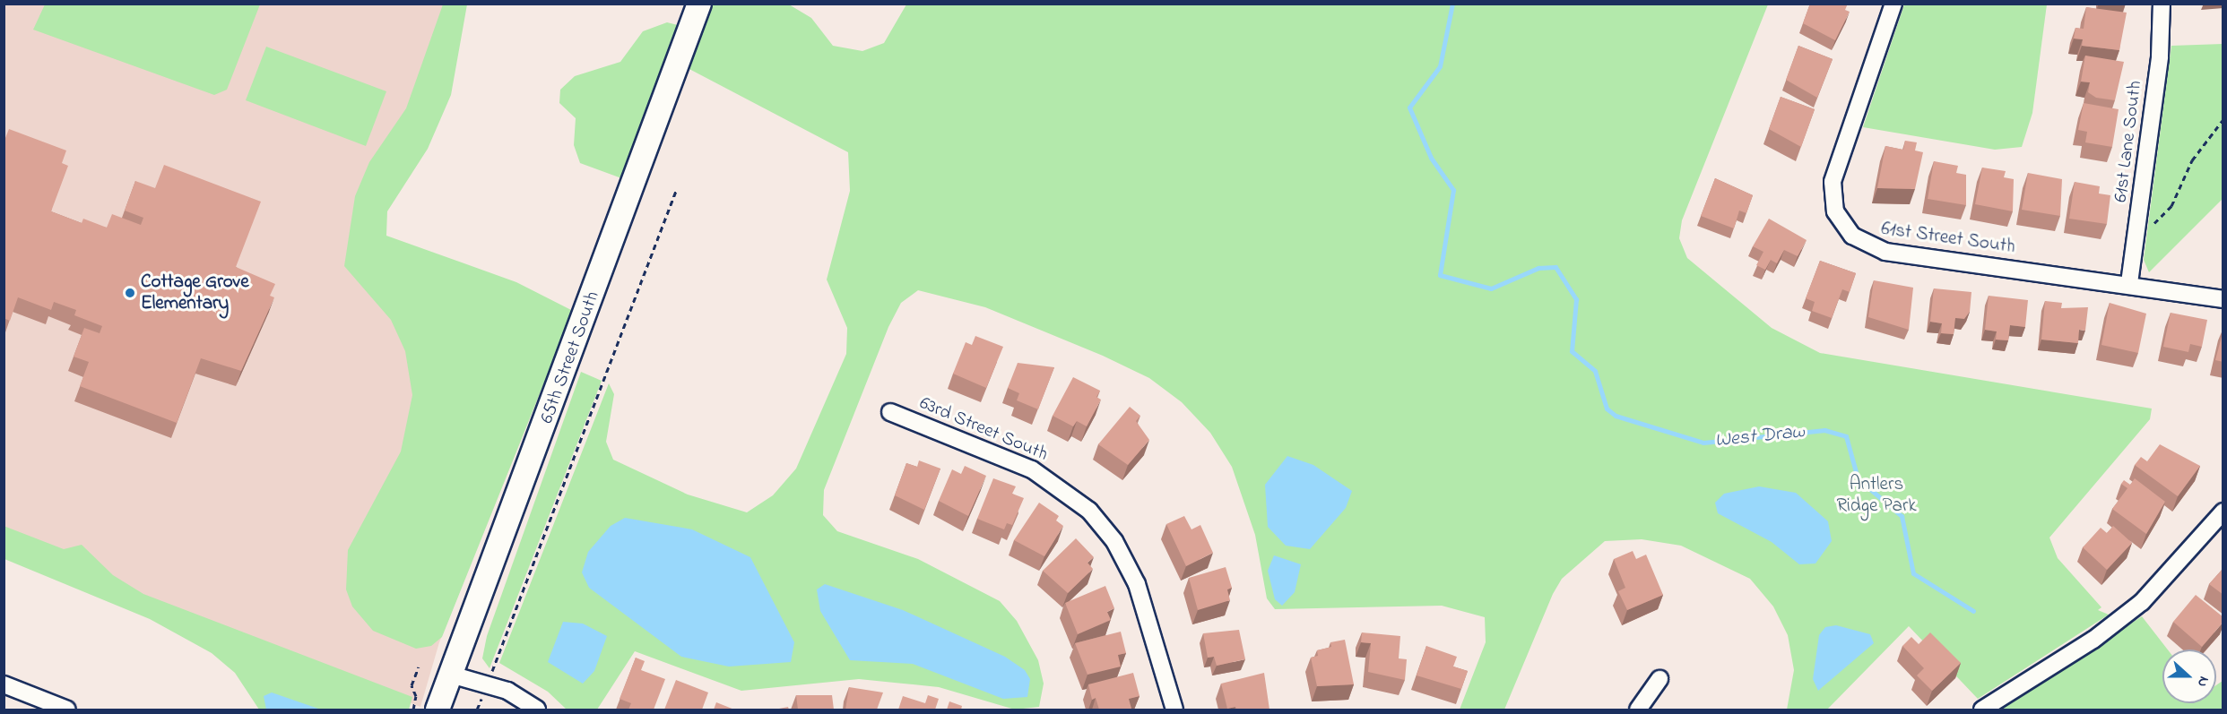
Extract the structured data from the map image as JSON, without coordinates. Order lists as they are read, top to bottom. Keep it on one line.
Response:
{"streets":{"street":["61st Lane South","61st Street South","65th Street South","63rd Street South"]},"crossings":[["61st Lane South","61st Street South"]],"water":["West Draw"],"parks":["Antlers Ridge Park"],"places":["Cottage Grove Elementary"],"north":"right"}
